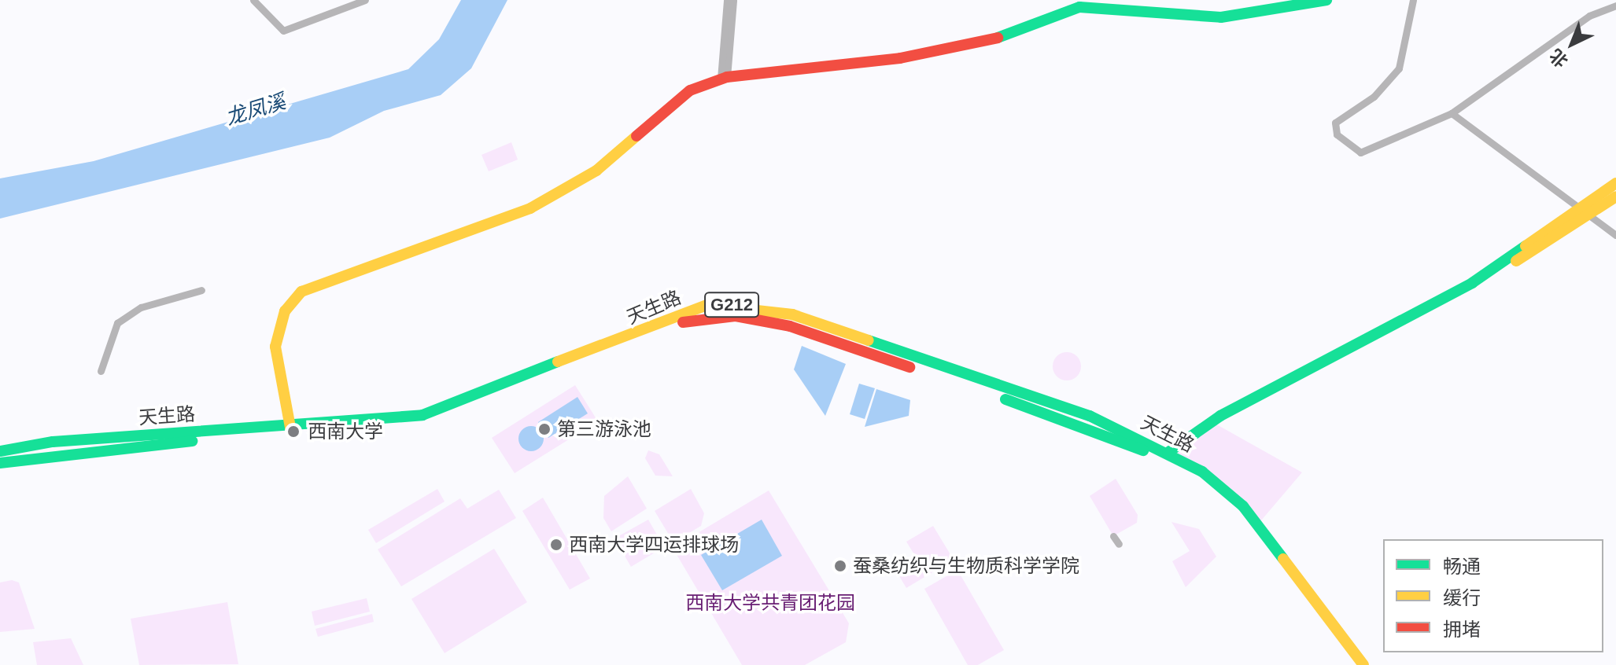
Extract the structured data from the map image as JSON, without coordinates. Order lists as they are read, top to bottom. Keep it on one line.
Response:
{"streets":{"main road":["G212","天生路"]},"water":["龙凤溪"],"parks":["西南大学共青团花园"],"places":["第三游泳池","西南大学","西南大学四运排球场","蚕桑纺织与生物质科学学院"],"legend":["畅通","缓行","拥堵"],"north":"bottom left"}
